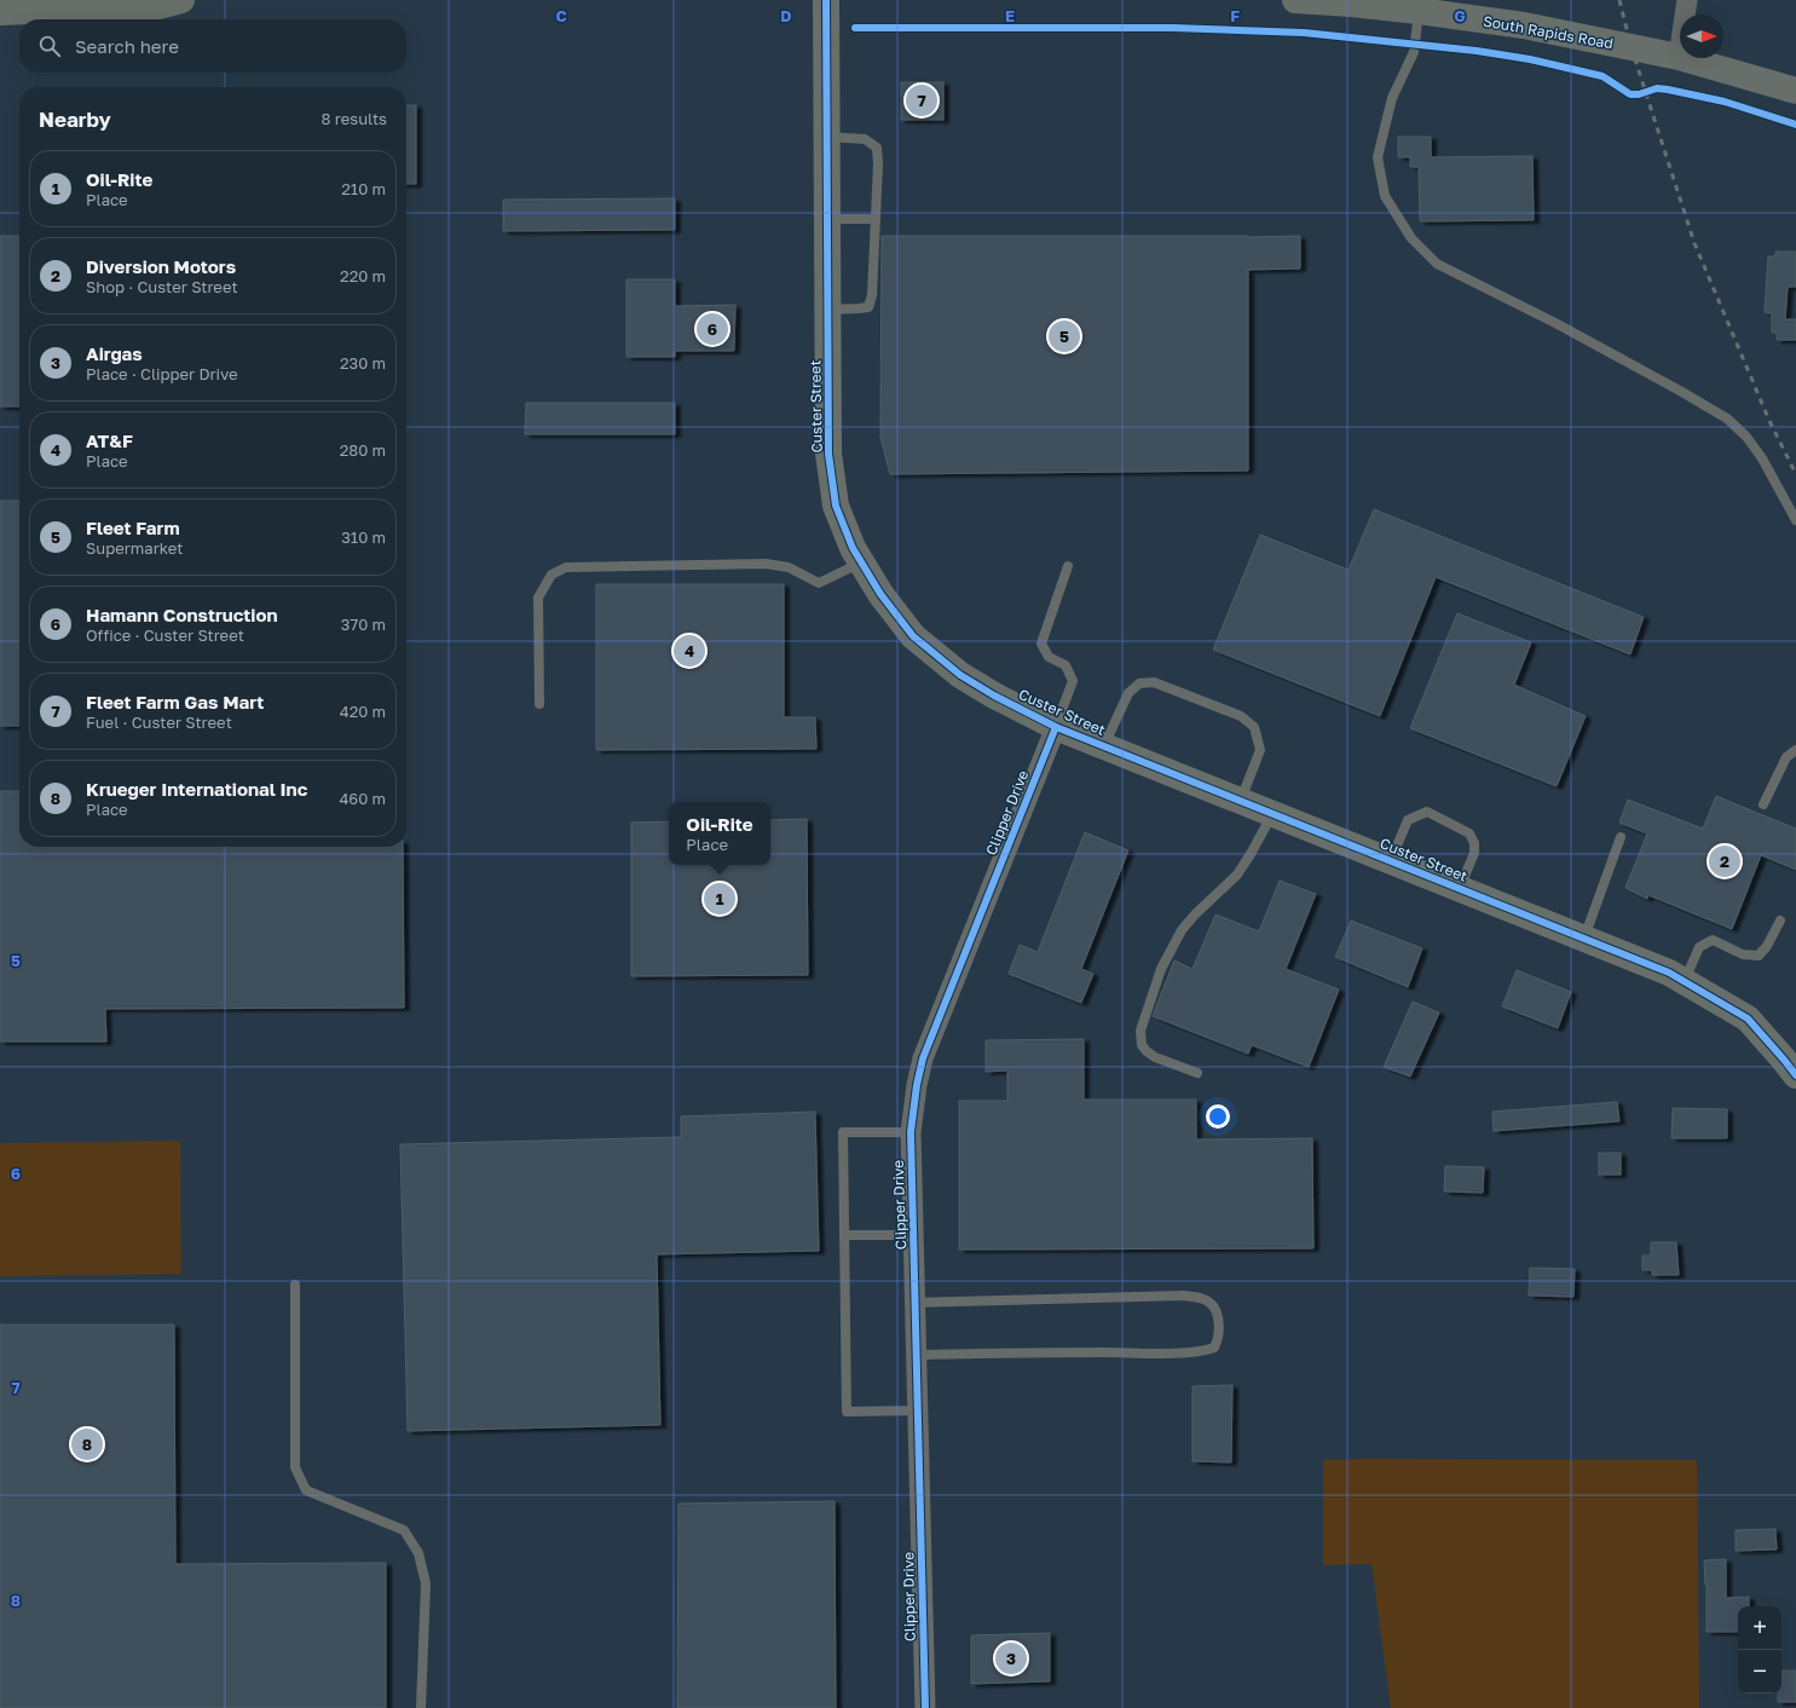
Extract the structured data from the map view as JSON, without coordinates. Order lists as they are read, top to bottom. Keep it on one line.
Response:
{"streets":{"street":["South Rapids Road","Custer Street","Clipper Drive"]},"crossings":[["Custer Street","Clipper Drive"]],"north":"right","page":{"search":"Search here","pins":["7","6","5","4","2","1","8","3"],"heading":["Nearby","8 results"],"list":[{"mark":"1","name":"Oil-Rite","note":"Place","value":"210 m"},{"mark":"2","name":"Diversion Motors","note":"Shop · Custer Street","value":"220 m"},{"mark":"3","name":"Airgas","note":"Place · Clipper Drive","value":"230 m"},{"mark":"4","name":"AT&F","note":"Place","value":"280 m"},{"mark":"5","name":"Fleet Farm","note":"Supermarket","value":"310 m"},{"mark":"6","name":"Hamann Construction","note":"Office · Custer Street","value":"370 m"},{"mark":"7","name":"Fleet Farm Gas Mart","note":"Fuel · Custer Street","value":"420 m"},{"mark":"8","name":"Krueger International Inc","note":"Place","value":"460 m"}],"popup":["Oil-Rite","Place"],"map_buttons":["+","−"]},"grid":{"columns":["C","D","E","F","G"],"rows":["5","6","7","8"]}}
